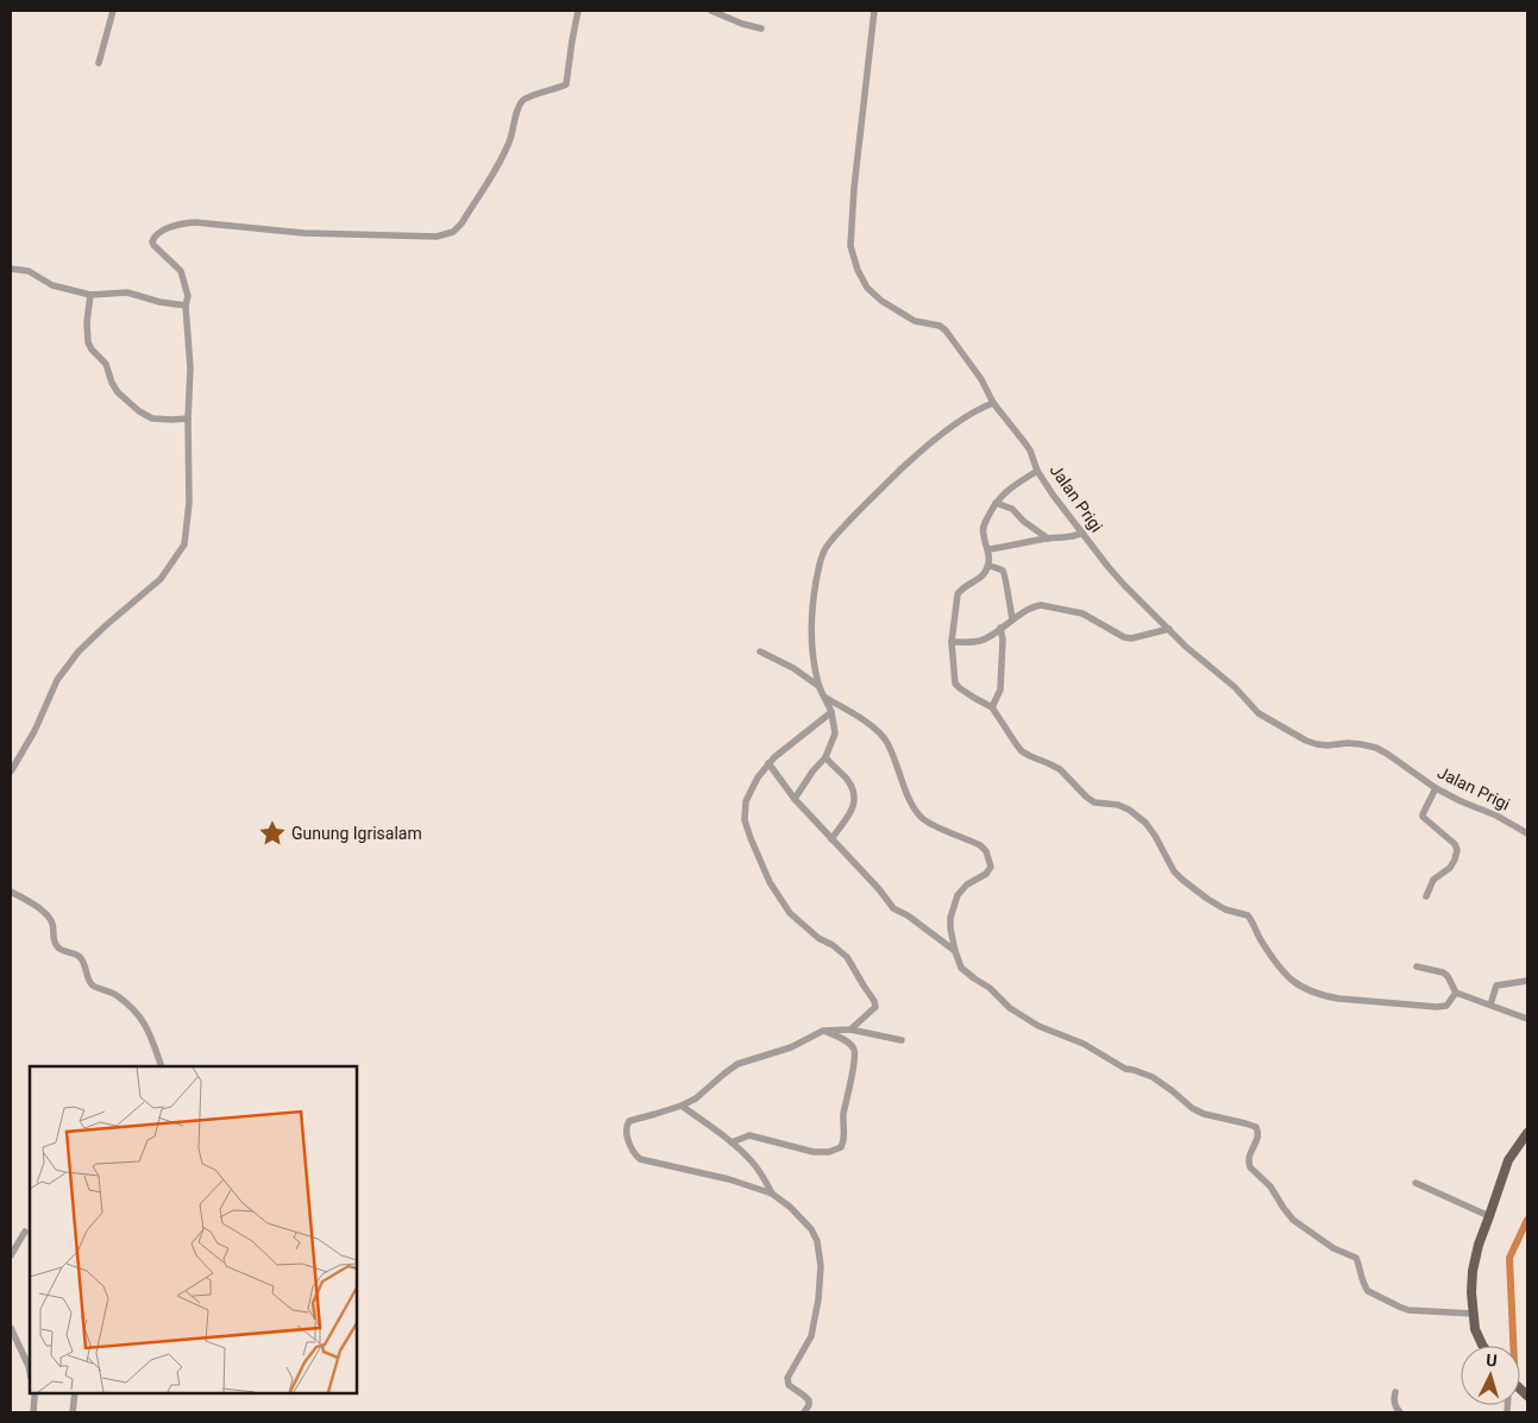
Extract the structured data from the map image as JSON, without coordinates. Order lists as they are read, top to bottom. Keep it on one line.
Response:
{"streets":{"street":["Jalan Prigi"]},"places":{"place":["Gunung Igrisalam"]},"north":"top"}
